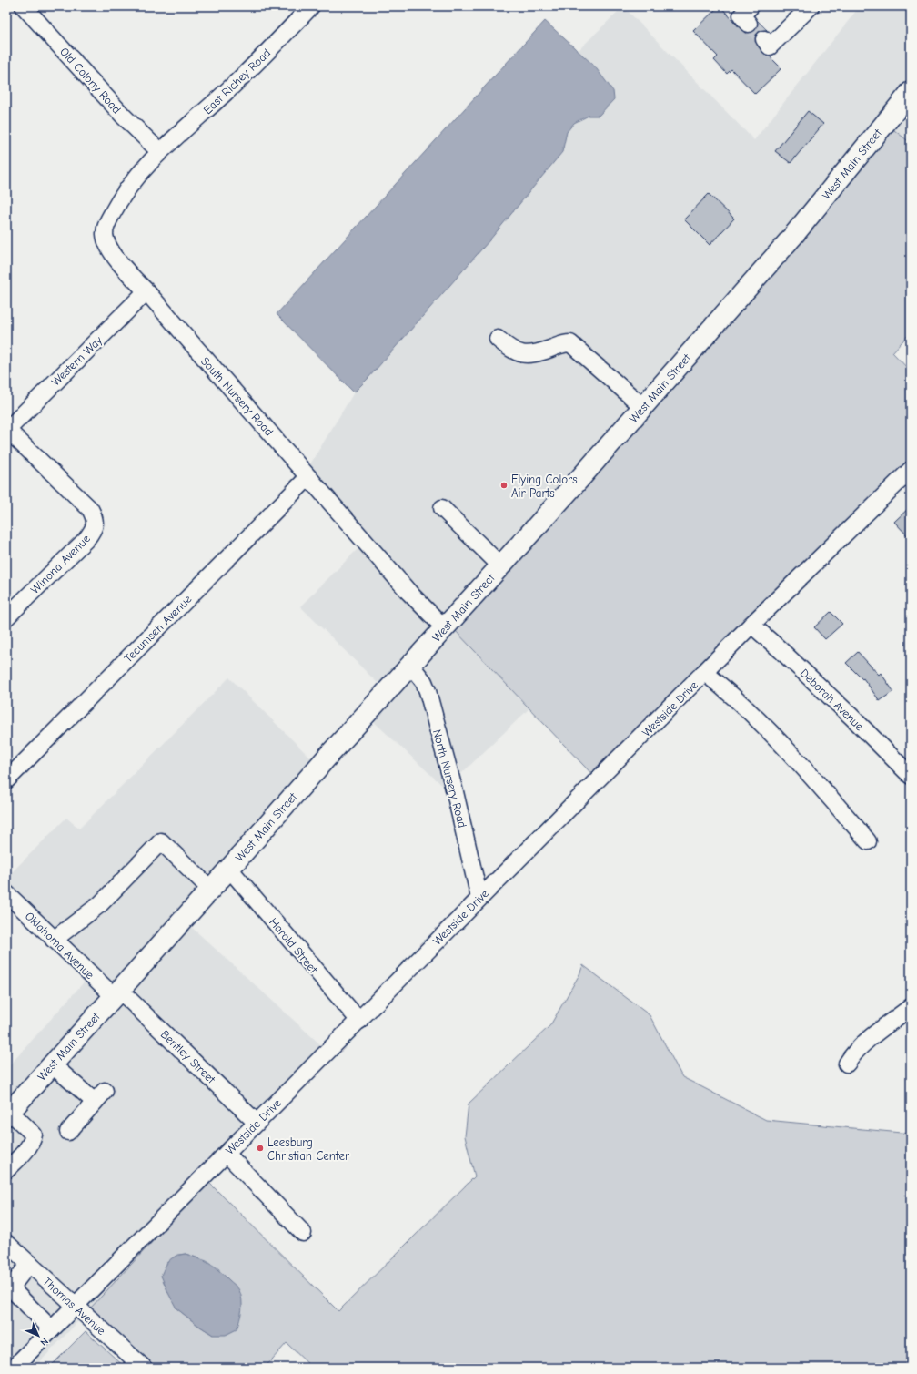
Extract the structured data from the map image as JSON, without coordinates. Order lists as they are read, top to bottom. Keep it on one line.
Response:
{"streets":{"main road":["West Main Street"],"street":["Old Colony Road","East Richey Road","Western Way","South Nursery Road","Winona Avenue","Tecumseh Avenue","Deborah Avenue","Westside Drive","North Nursery Road","Oklahoma Avenue","Harold Street","Bentley Street","Thomas Avenue"]},"crossings":[["Old Colony Road","East Richey Road"],["Old Colony Road","South Nursery Road"],["East Richey Road","South Nursery Road"],["West Main Street","South Nursery Road"],["West Main Street","North Nursery Road"],["West Main Street","Oklahoma Avenue"],["West Main Street","Harold Street"],["West Main Street","Bentley Street"],["Western Way","South Nursery Road"],["Western Way","Winona Avenue"],["South Nursery Road","Tecumseh Avenue"],["Deborah Avenue","Westside Drive"],["Westside Drive","North Nursery Road"],["Westside Drive","Harold Street"],["Westside Drive","Bentley Street"],["Westside Drive","Thomas Avenue"],["Oklahoma Avenue","Bentley Street"]],"places":["Flying Colors Air Parts","Leesburg Christian Center"],"north":"bottom right"}
